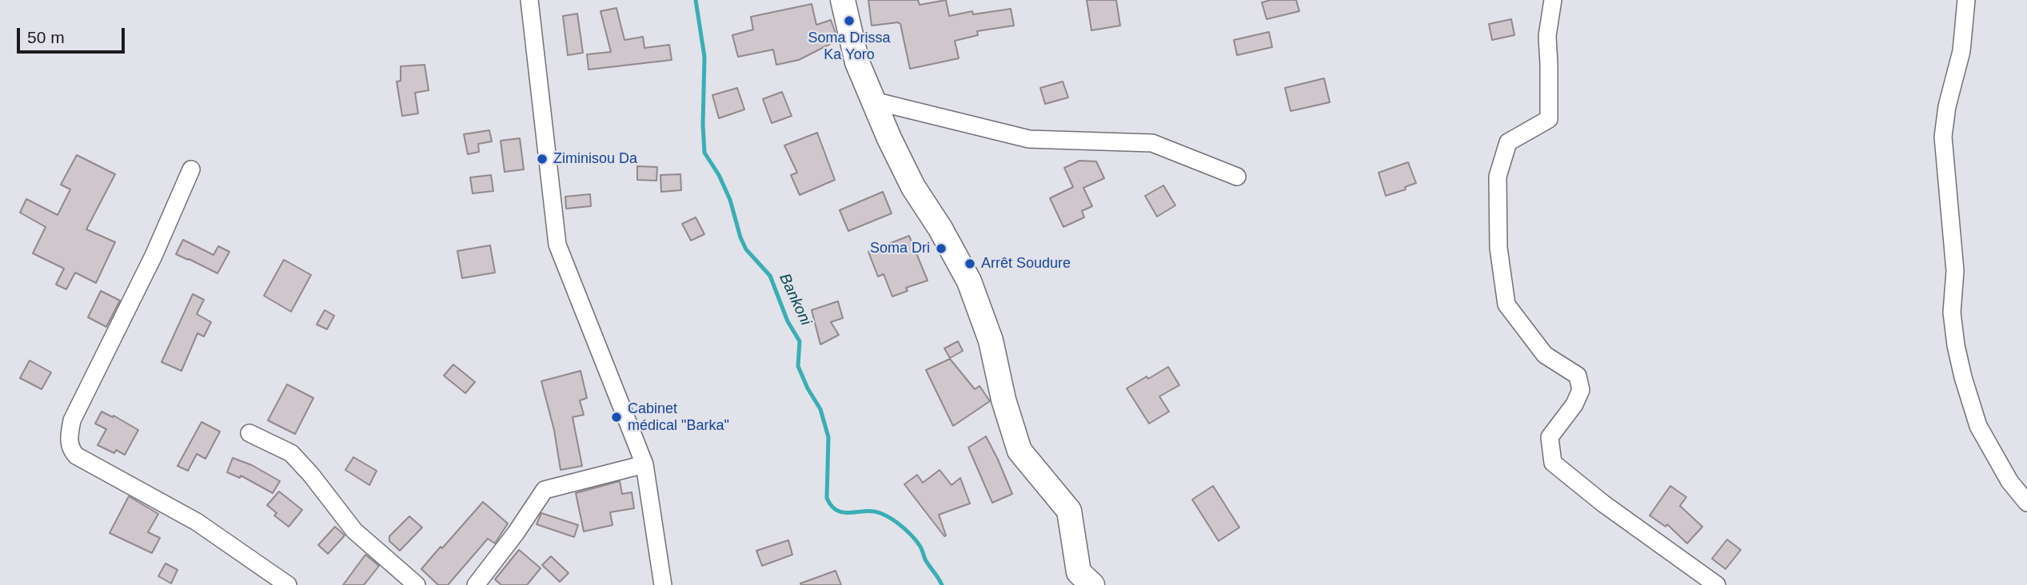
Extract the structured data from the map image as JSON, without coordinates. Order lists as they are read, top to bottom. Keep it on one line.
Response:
{"water":["Bankoni"],"places":["Soma Drissa Ka Yoro","Ziminisou Da","Soma Dri","Arrêt Soudure","Cabinet médical \"Barka\""],"scale_bar":"50 m"}
